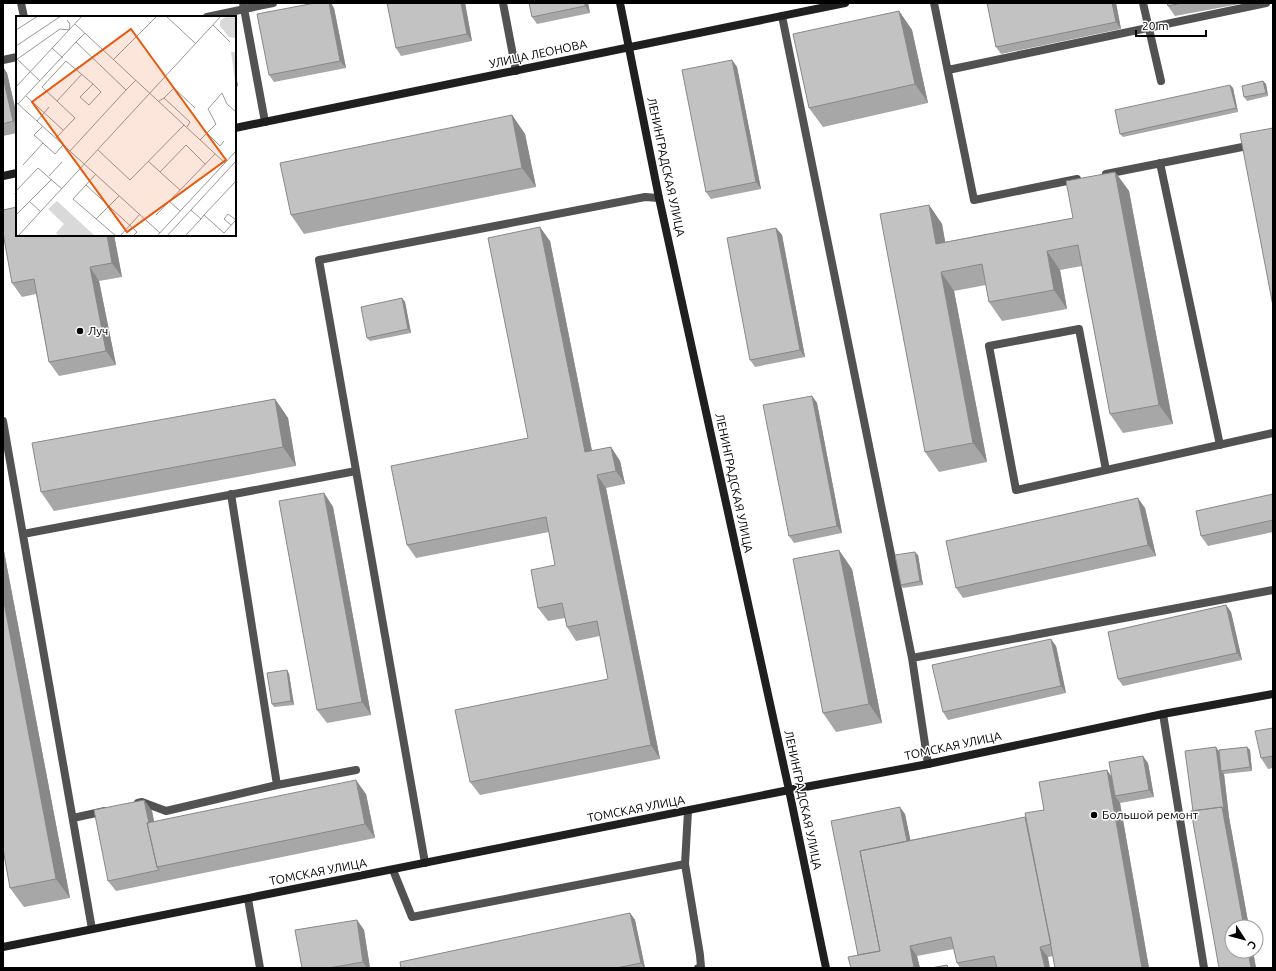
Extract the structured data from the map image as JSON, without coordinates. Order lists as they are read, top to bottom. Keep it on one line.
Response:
{"streets":{"street":["УЛИЦА ЛЕОНОВА","ЛЕНИНГРАДСКАЯ УЛИЦА","ТОМСКАЯ УЛИЦА"]},"crossings":[["УЛИЦА ЛЕОНОВА","ЛЕНИНГРАДСКАЯ УЛИЦА"],["ЛЕНИНГРАДСКАЯ УЛИЦА","ТОМСКАЯ УЛИЦА"]],"places":["Луч","Большой ремонт"],"scale_bar":"20 m","north":"bottom right"}
